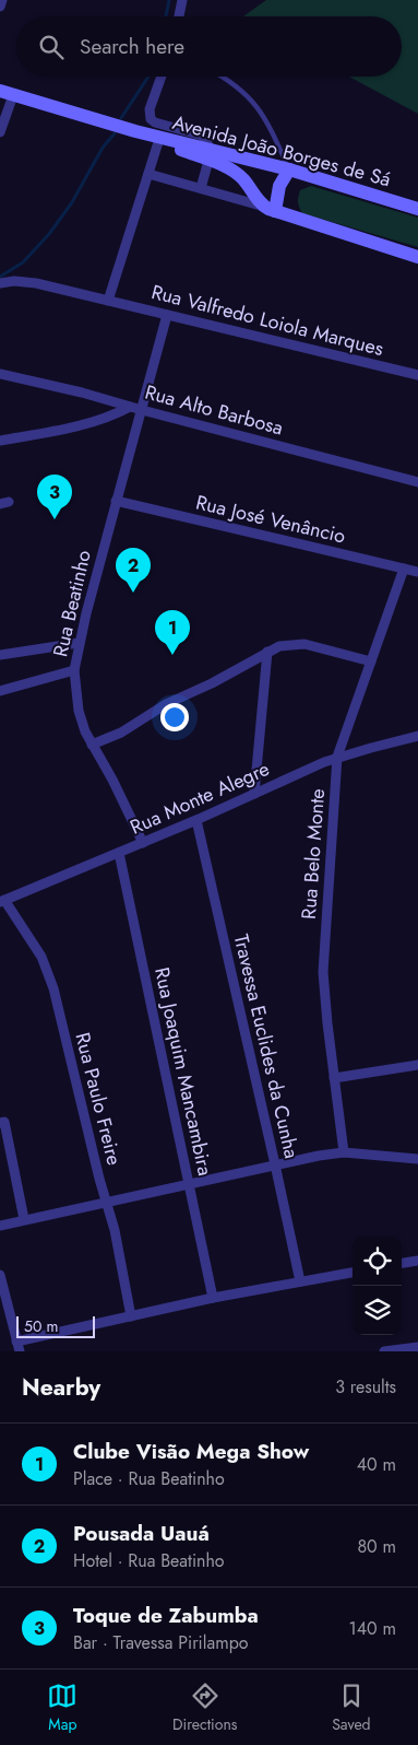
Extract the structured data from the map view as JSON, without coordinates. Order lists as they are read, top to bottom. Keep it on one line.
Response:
{"streets":{"main road":["Avenida João Borges de Sá"],"street":["Rua Valfredo Loiola Marques","Rua Alto Barbosa","Rua José Venâncio","Rua Beatinho","Rua Monte Alegre","Rua Belo Monte","Travessa Euclides da Cunha","Rua Joaquim Mancambira","Rua Paulo Freire"]},"crossings":[["Rua Valfredo Loiola Marques","Rua Beatinho"],["Rua Alto Barbosa","Rua Beatinho"],["Rua José Venâncio","Rua Beatinho"],["Rua José Venâncio","Rua Belo Monte"],["Rua Beatinho","Rua Monte Alegre"],["Rua Monte Alegre","Rua Belo Monte"],["Rua Monte Alegre","Travessa Euclides da Cunha"],["Rua Monte Alegre","Rua Joaquim Mancambira"],["Rua Monte Alegre","Rua Paulo Freire"]],"scale_bar":"50 m","page":{"search":"Search here","pins":["3","2","1"],"scale":"50 m","heading":["Nearby","3 results"],"list":[{"mark":"1","name":"Clube Visão Mega Show","note":"Place · Rua Beatinho","value":"40 m"},{"mark":"2","name":"Pousada Uauá","note":"Hotel · Rua Beatinho","value":"80 m"},{"mark":"3","name":"Toque de Zabumba","note":"Bar · Travessa Pirilampo","value":"140 m"}],"nav":["Map","Directions","Saved"]}}
